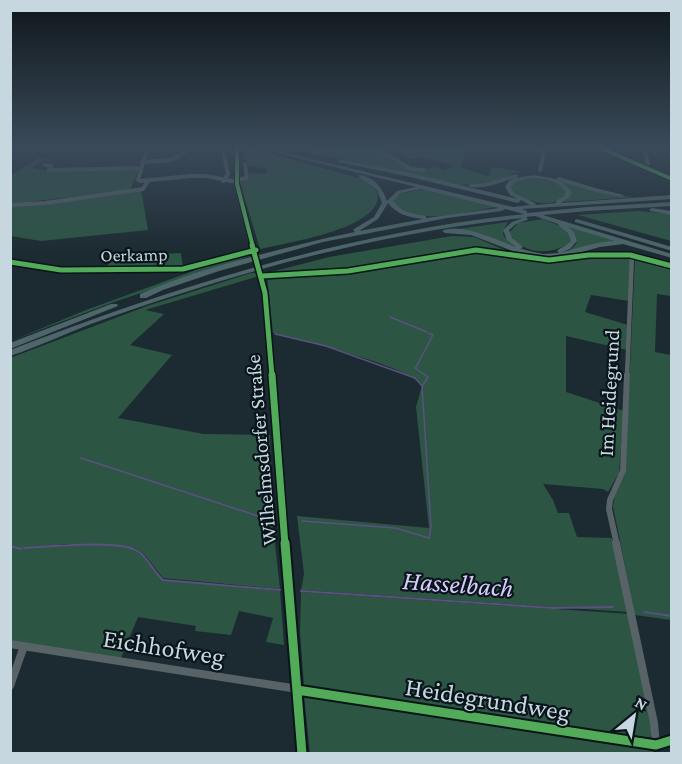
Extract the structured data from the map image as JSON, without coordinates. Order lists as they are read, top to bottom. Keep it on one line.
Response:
{"streets":{"street":["Oerkamp","Im Heidegrund","Wilhelmsdorfer Straße","Eichhofweg","Heidegrundweg"]},"crossings":[["Oerkamp","Wilhelmsdorfer Straße"],["Im Heidegrund","Heidegrundweg"],["Wilhelmsdorfer Straße","Eichhofweg"],["Wilhelmsdorfer Straße","Heidegrundweg"],["Eichhofweg","Heidegrundweg"]],"water":["Hasselbach"],"north":"top right"}
